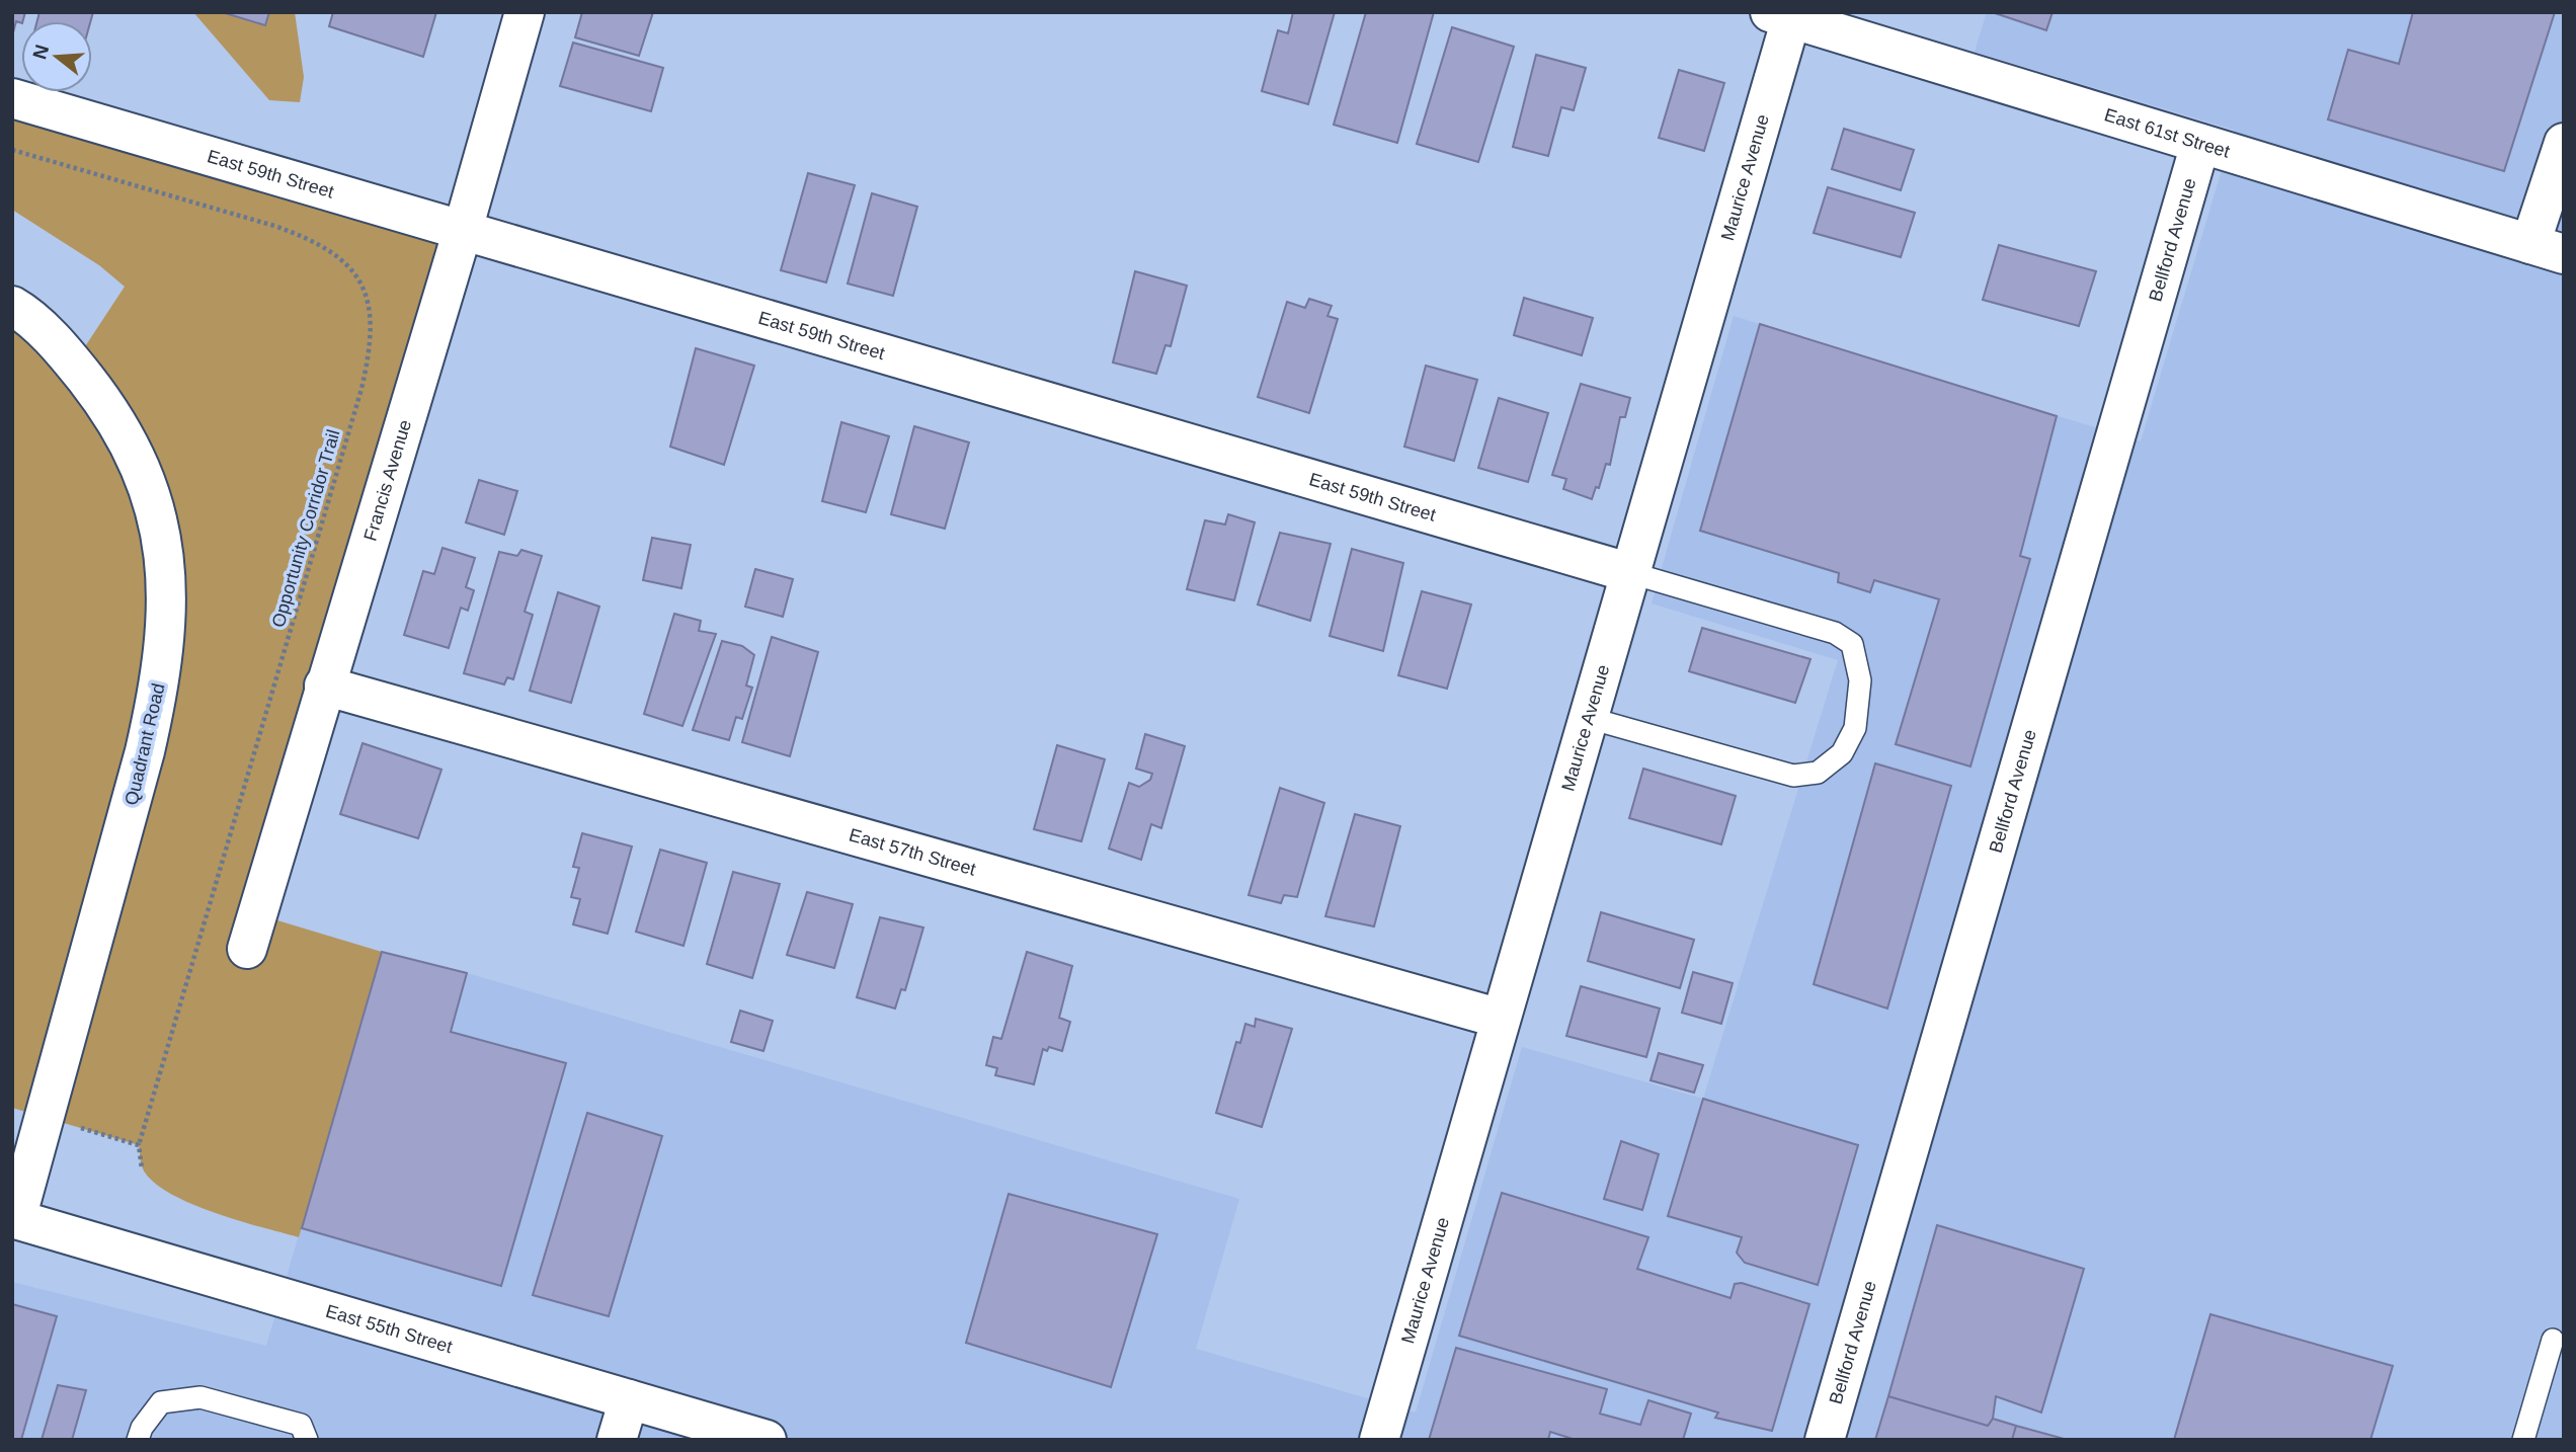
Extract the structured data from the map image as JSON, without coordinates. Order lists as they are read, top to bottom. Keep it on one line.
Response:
{"streets":{"street":["East 61st Street","East 59th Street","Maurice Avenue","Bellford Avenue","Francis Avenue","Quadrant Road","East 57th Street","East 55th Street"],"path":["Opportunity Corridor Trail"]},"crossings":[["East 61st Street","Maurice Avenue"],["East 61st Street","Bellford Avenue"],["East 59th Street","Maurice Avenue"],["East 59th Street","Francis Avenue"],["Maurice Avenue","East 57th Street"],["Francis Avenue","East 57th Street"],["Quadrant Road","East 55th Street"]],"north":"left"}
